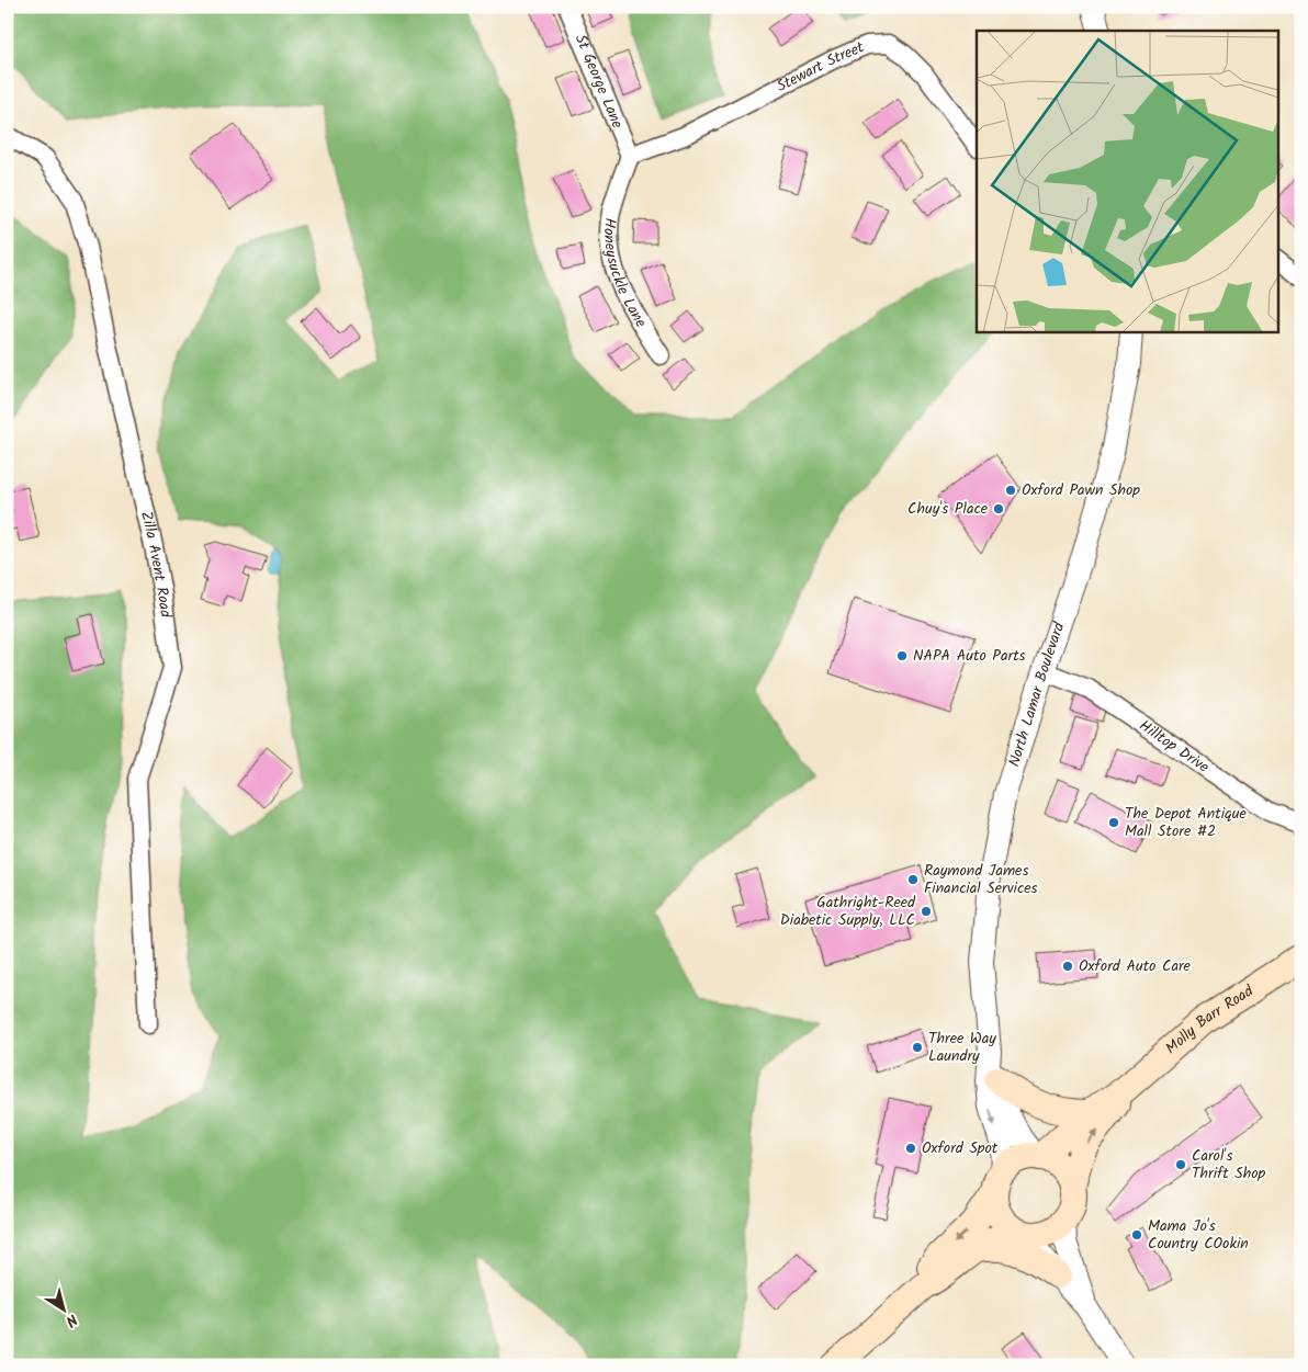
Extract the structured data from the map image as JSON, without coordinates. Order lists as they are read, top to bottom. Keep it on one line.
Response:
{"streets":{"main road":["Molly Barr Road"],"street":["Stewart Street","St George Lane","Honeysuckle Lane","Zilla Avent Road","North Lamar Boulevard","Hilltop Drive"]},"crossings":[["Stewart Street","St George Lane"],["Stewart Street","Honeysuckle Lane"],["St George Lane","Honeysuckle Lane"],["North Lamar Boulevard","Hilltop Drive"],["North Lamar Boulevard","Molly Barr Road"]],"places":["Oxford Pawn Shop","Chuy's Place","NAPA Auto Parts","The Depot Antique Mall Store #2","Raymond James Financial Services","Gathright-Reed Diabetic Supply, LLC","Oxford Auto Care","Three Way Laundry","Oxford Spot","Carol's Thrift Shop","Mama Jo's Country COokin"],"north":"bottom right"}
